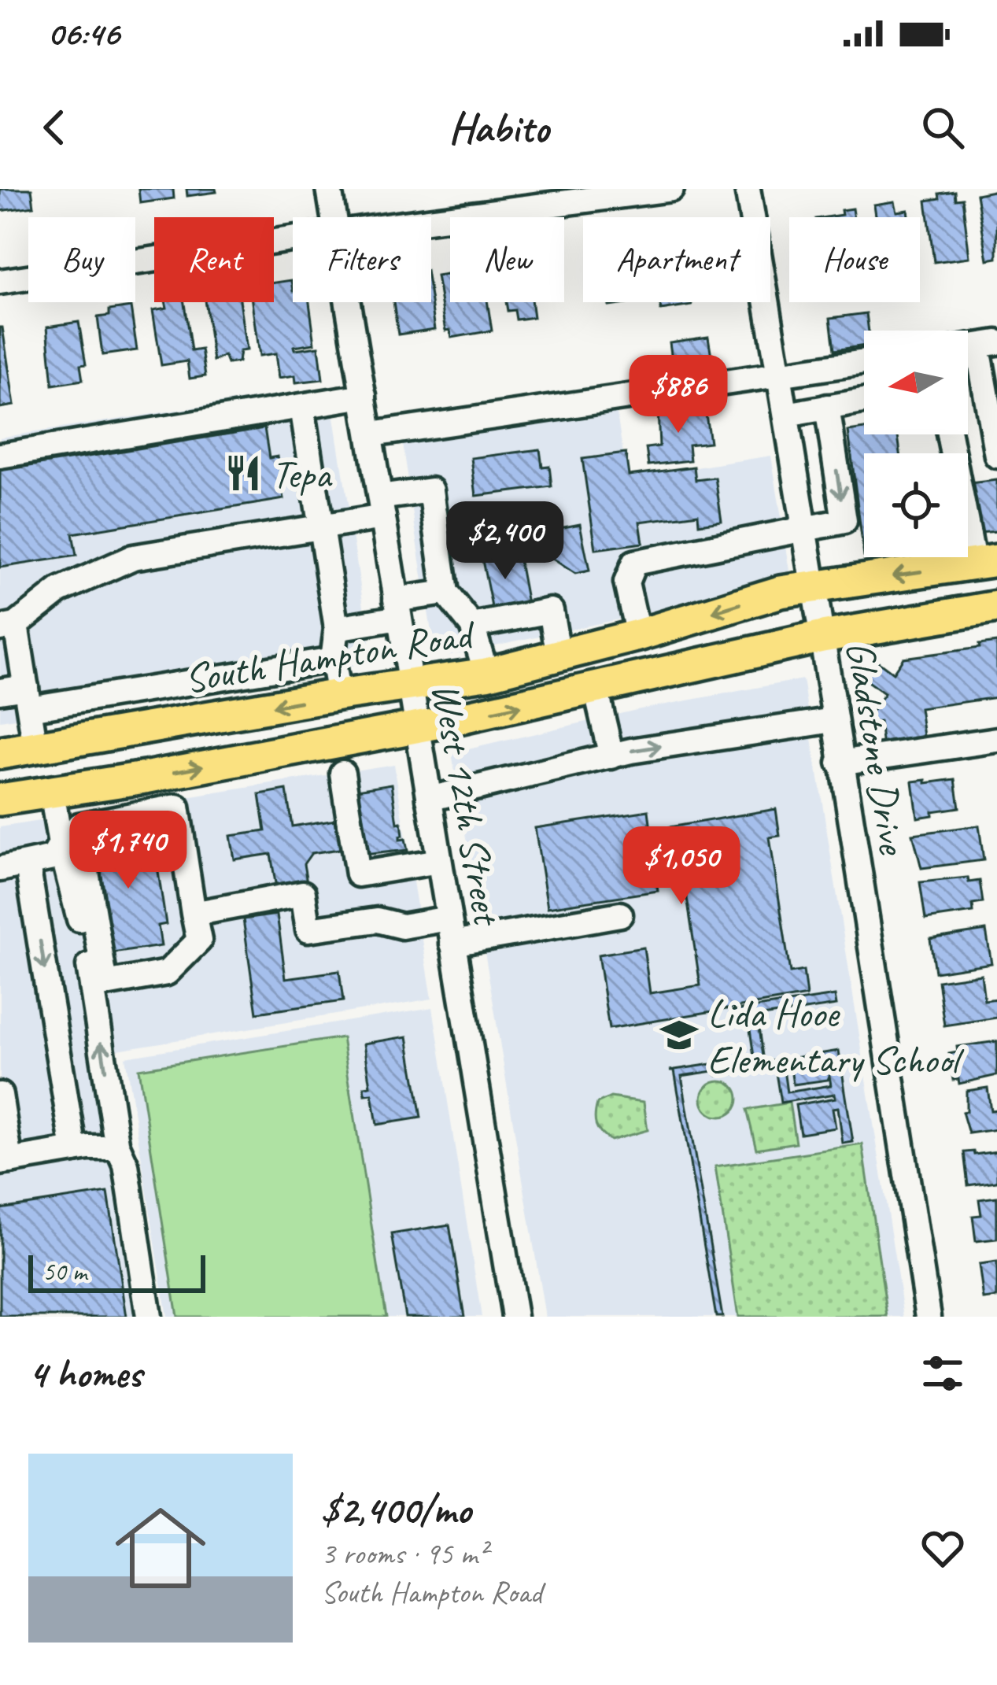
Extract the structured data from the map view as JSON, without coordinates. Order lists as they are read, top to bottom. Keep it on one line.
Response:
{"streets":{"main road":["South Hampton Road"],"street":["Gladstone Drive","West 12th Street"]},"crossings":[["South Hampton Road","Gladstone Drive"],["South Hampton Road","West 12th Street"]],"places":{"restaurant":["Tepa"],"school or university":["Lida Hooe Elementary School"]},"scale_bar":"50 m","north":"left","page":{"status":"06:46","header":"Habito","chip":["Buy","Rent","Filters","New","Apartment","House"],"price":["$886","$2,400","$1,740","$1,050"],"scale":"50 m","heading":"4 homes","list":[{"name":"$2,400/mo","note":"3 rooms · 95 m² · South Hampton Road"}]}}
